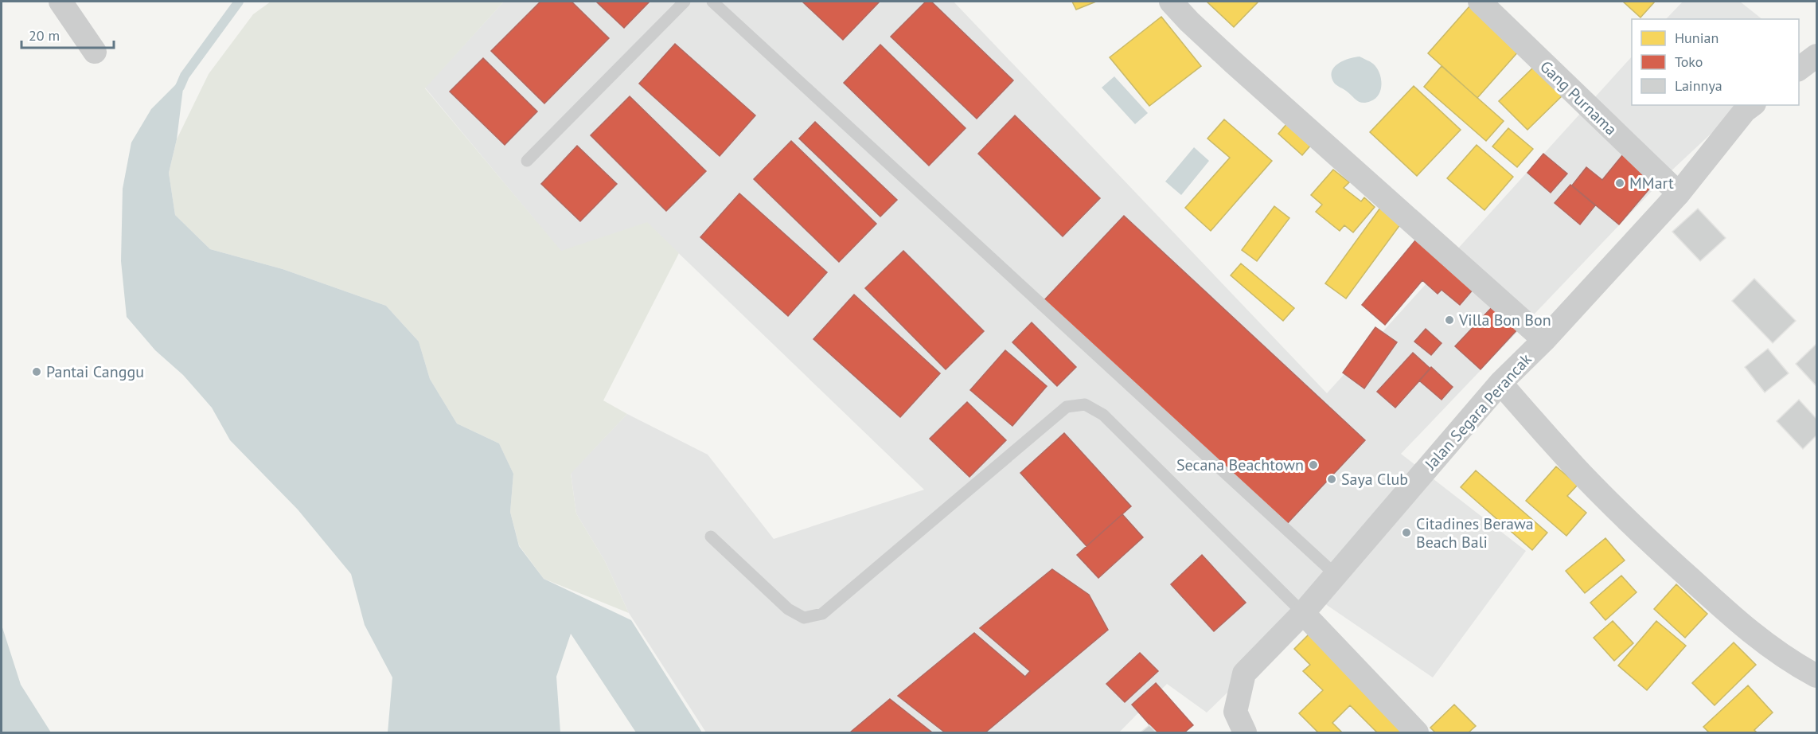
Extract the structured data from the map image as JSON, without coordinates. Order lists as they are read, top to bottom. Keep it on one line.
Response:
{"streets":{"street":["Gang Purnama","Jalan Segara Perancak"]},"crossings":[["Gang Purnama","Jalan Segara Perancak"]],"places":["MMart","Villa Bon Bon","Pantai Canggu","Secana Beachtown","Saya Club","Citadines Berawa Beach Bali"],"legend":["Hunian","Toko","Lainnya"],"scale_bar":"20 m"}
